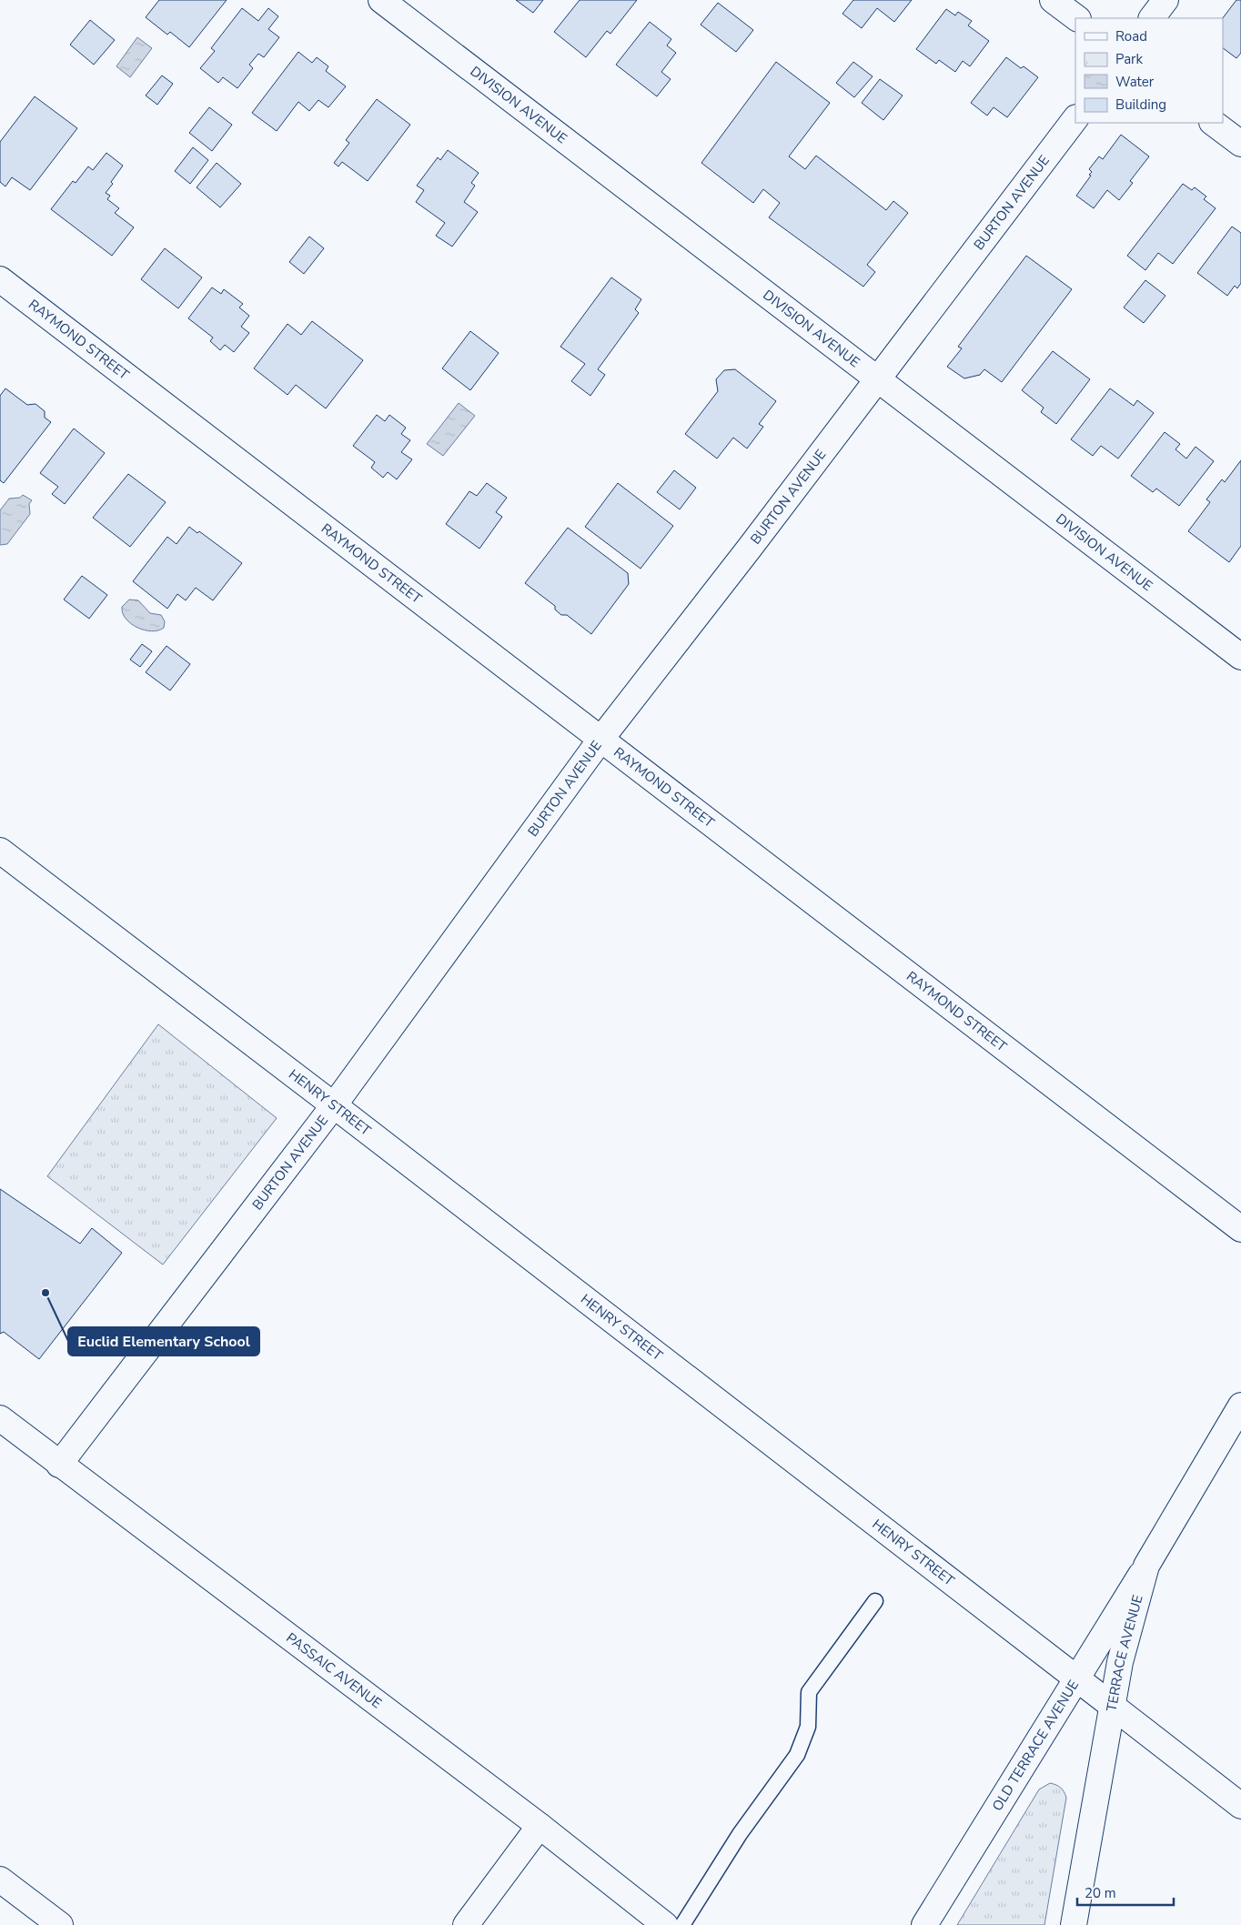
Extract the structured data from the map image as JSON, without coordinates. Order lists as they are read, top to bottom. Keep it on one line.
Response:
{"streets":{"street":["DIVISION AVENUE","BURTON AVENUE","RAYMOND STREET","HENRY STREET","TERRACE AVENUE","PASSAIC AVENUE","OLD TERRACE AVENUE"]},"crossings":[["DIVISION AVENUE","BURTON AVENUE"],["BURTON AVENUE","RAYMOND STREET"],["BURTON AVENUE","HENRY STREET"],["BURTON AVENUE","PASSAIC AVENUE"],["HENRY STREET","TERRACE AVENUE"],["HENRY STREET","OLD TERRACE AVENUE"],["TERRACE AVENUE","OLD TERRACE AVENUE"]],"places":["Euclid Elementary School"],"legend":["Road","Park","Water","Building"],"scale_bar":"20 m"}
